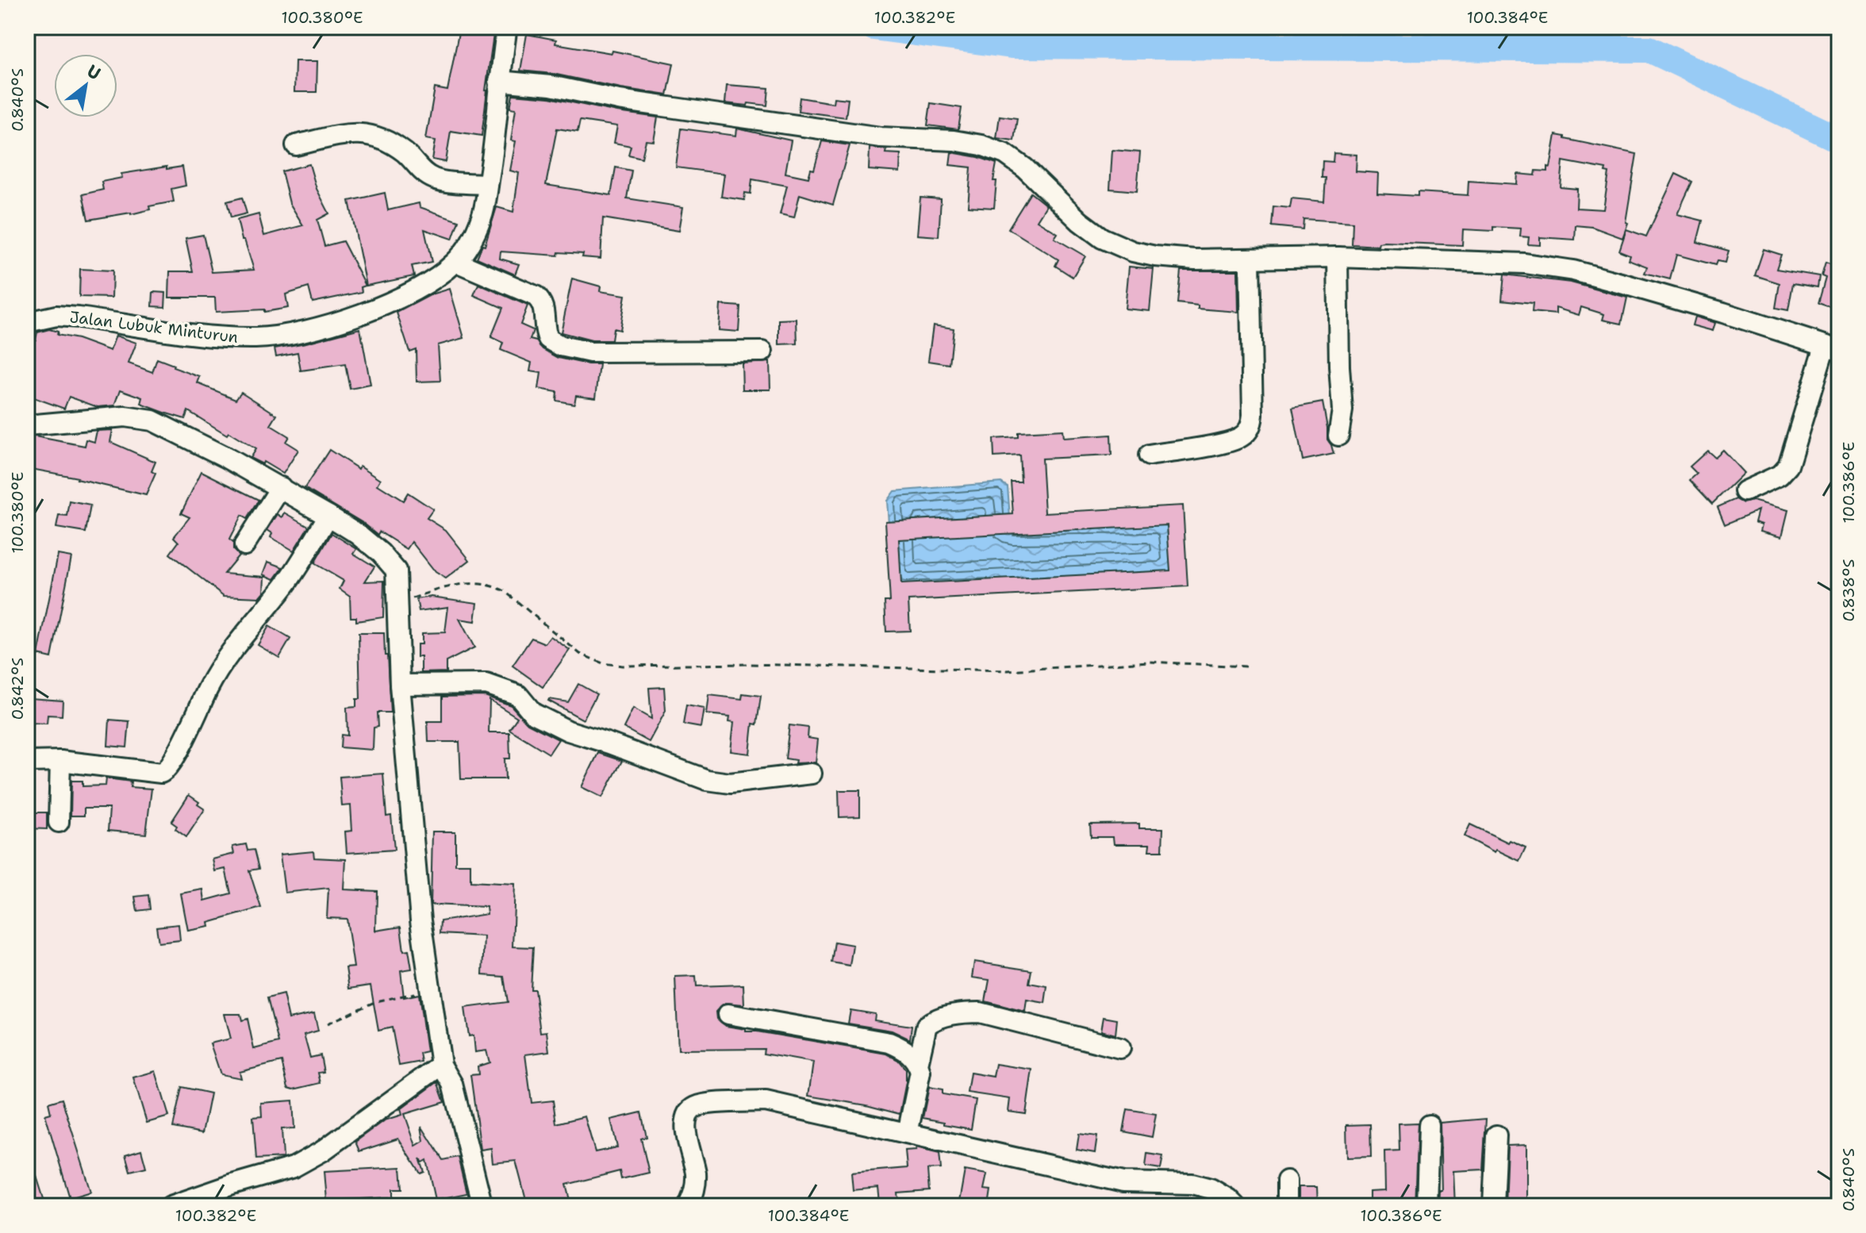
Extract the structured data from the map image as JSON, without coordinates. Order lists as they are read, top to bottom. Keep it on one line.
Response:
{"streets":{"street":["Jalan Lubuk Minturun"]},"north":"top right","coordinates":["100.380°E","100.382°E","100.384°E","0.840°S","100.386°E","0.838°S","0.842°S"]}
